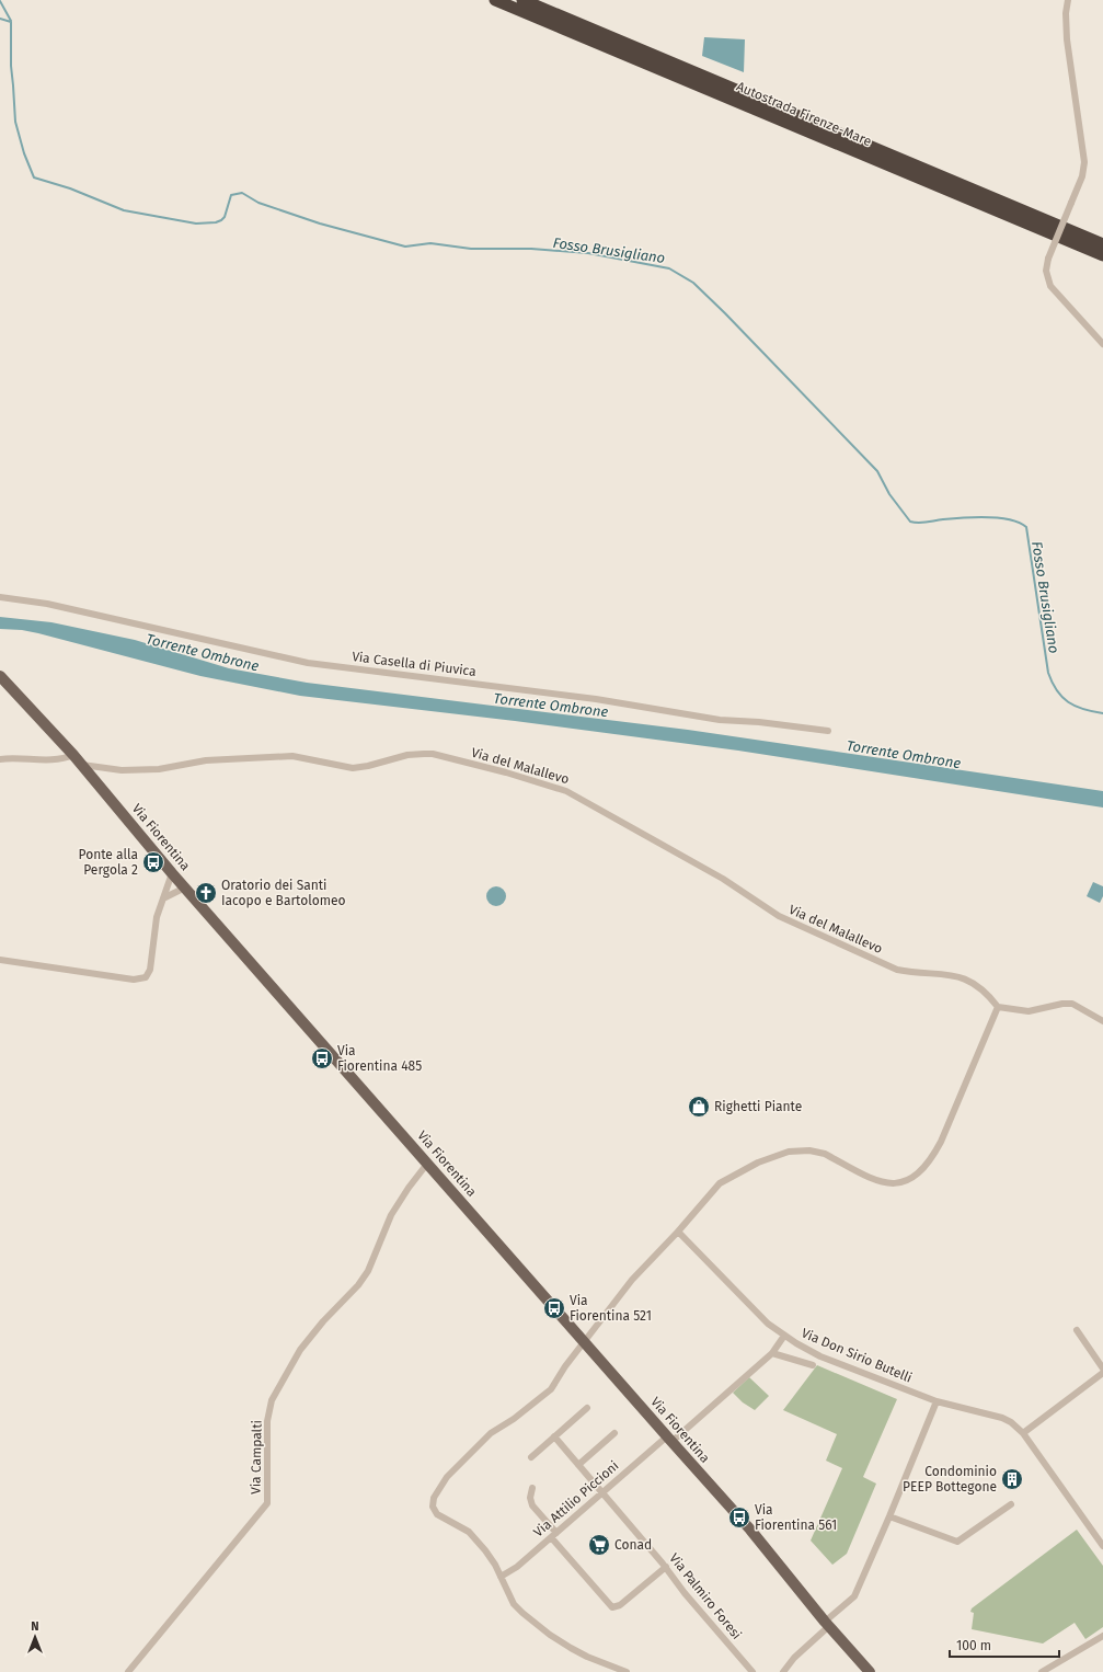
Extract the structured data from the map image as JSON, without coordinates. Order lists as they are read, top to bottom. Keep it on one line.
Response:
{"streets":{"highway":["Autostrada Firenze-Mare"],"main road":["Via Fiorentina"],"street":["Via Casella di Piuvica","Via del Malallevo","Via Don Sirio Butelli","Via Campalti","Via Attilio Piccioni","Via Palmiro Foresi"]},"crossings":[["Via del Malallevo","Via Fiorentina"],["Via Fiorentina","Via Campalti"],["Via Fiorentina","Via Attilio Piccioni"],["Via Don Sirio Butelli","Via Attilio Piccioni"],["Via Attilio Piccioni","Via Palmiro Foresi"]],"water":["Fosso Brusigliano","Torrente Ombrone"],"places":{"bus stop":["Ponte alla Pergola 2","Via Fiorentina 485","Via Fiorentina 521","Via Fiorentina 561"],"church":["Oratorio dei Santi Iacopo e Bartolomeo"],"shop":["Righetti Piante"],"building":["Condominio PEEP Bottegone"],"supermarket":["Conad"]},"scale_bar":"100 m","north":"top"}
